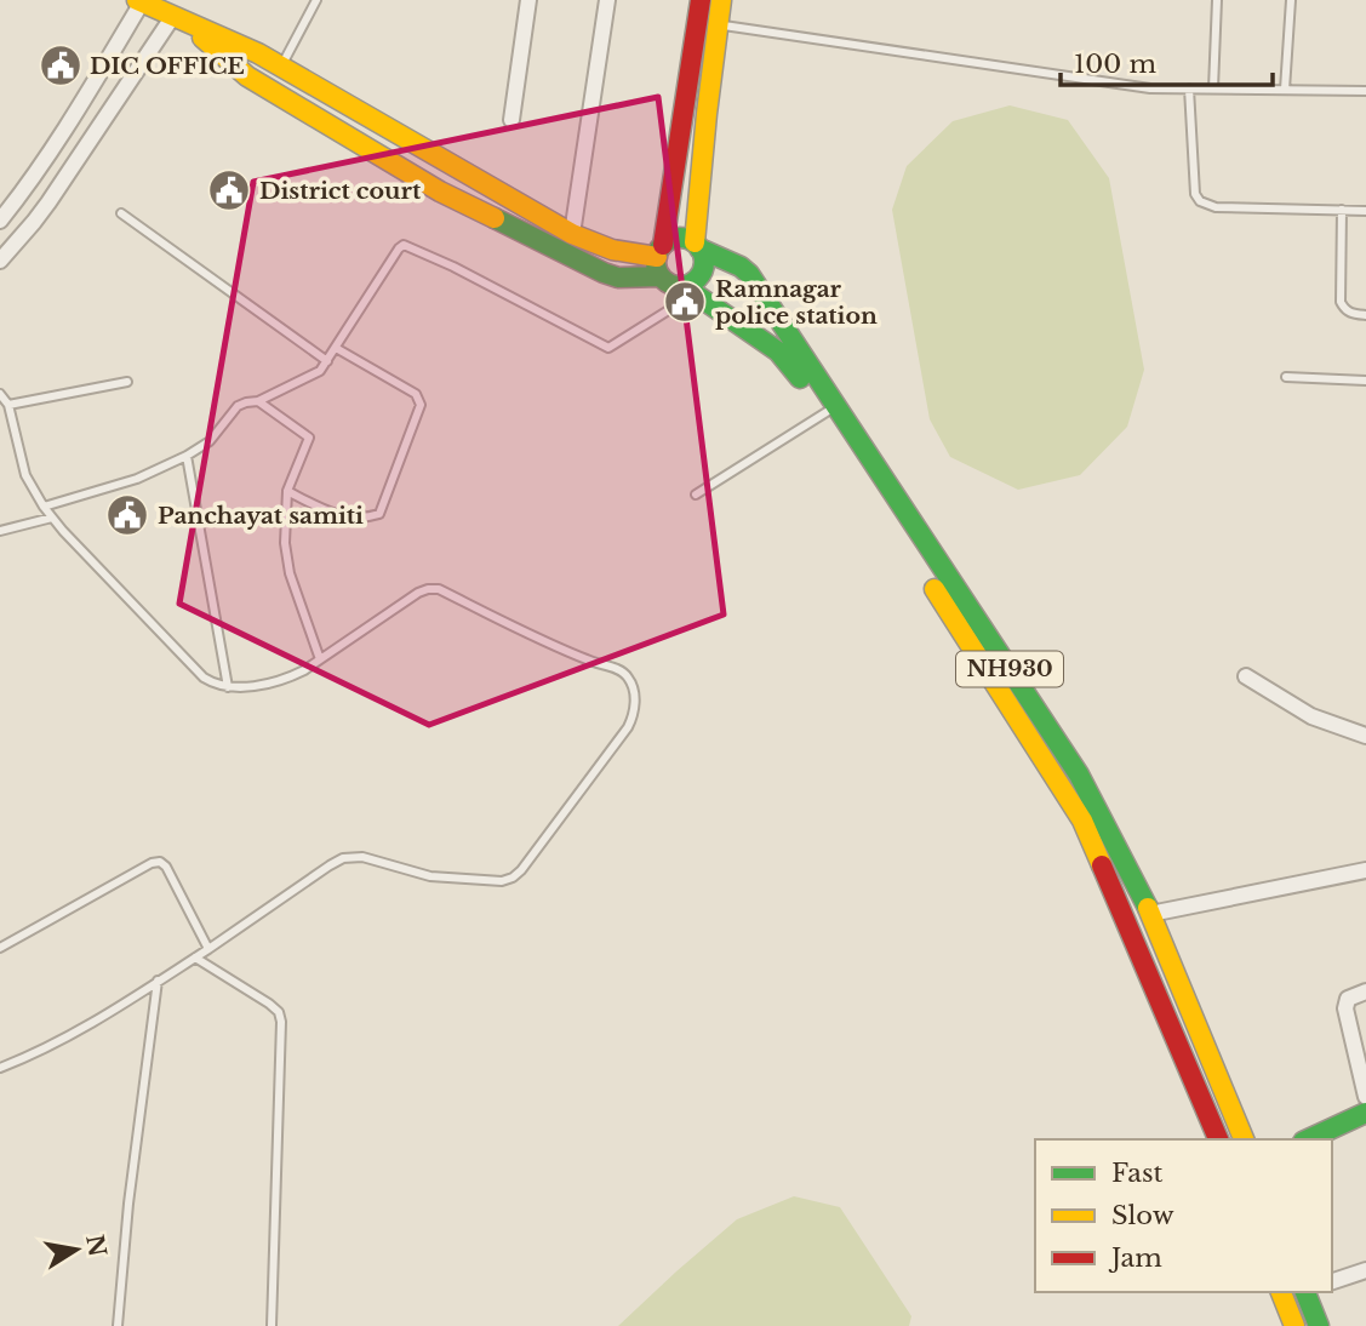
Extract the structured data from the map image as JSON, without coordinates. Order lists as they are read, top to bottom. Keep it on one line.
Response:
{"streets":{"main road":["NH930"]},"places":{"public building":["DIC OFFICE","District court","Ramnagar police station","Panchayat samiti"]},"legend":["Fast","Slow","Jam"],"scale_bar":"100 m","north":"right"}
